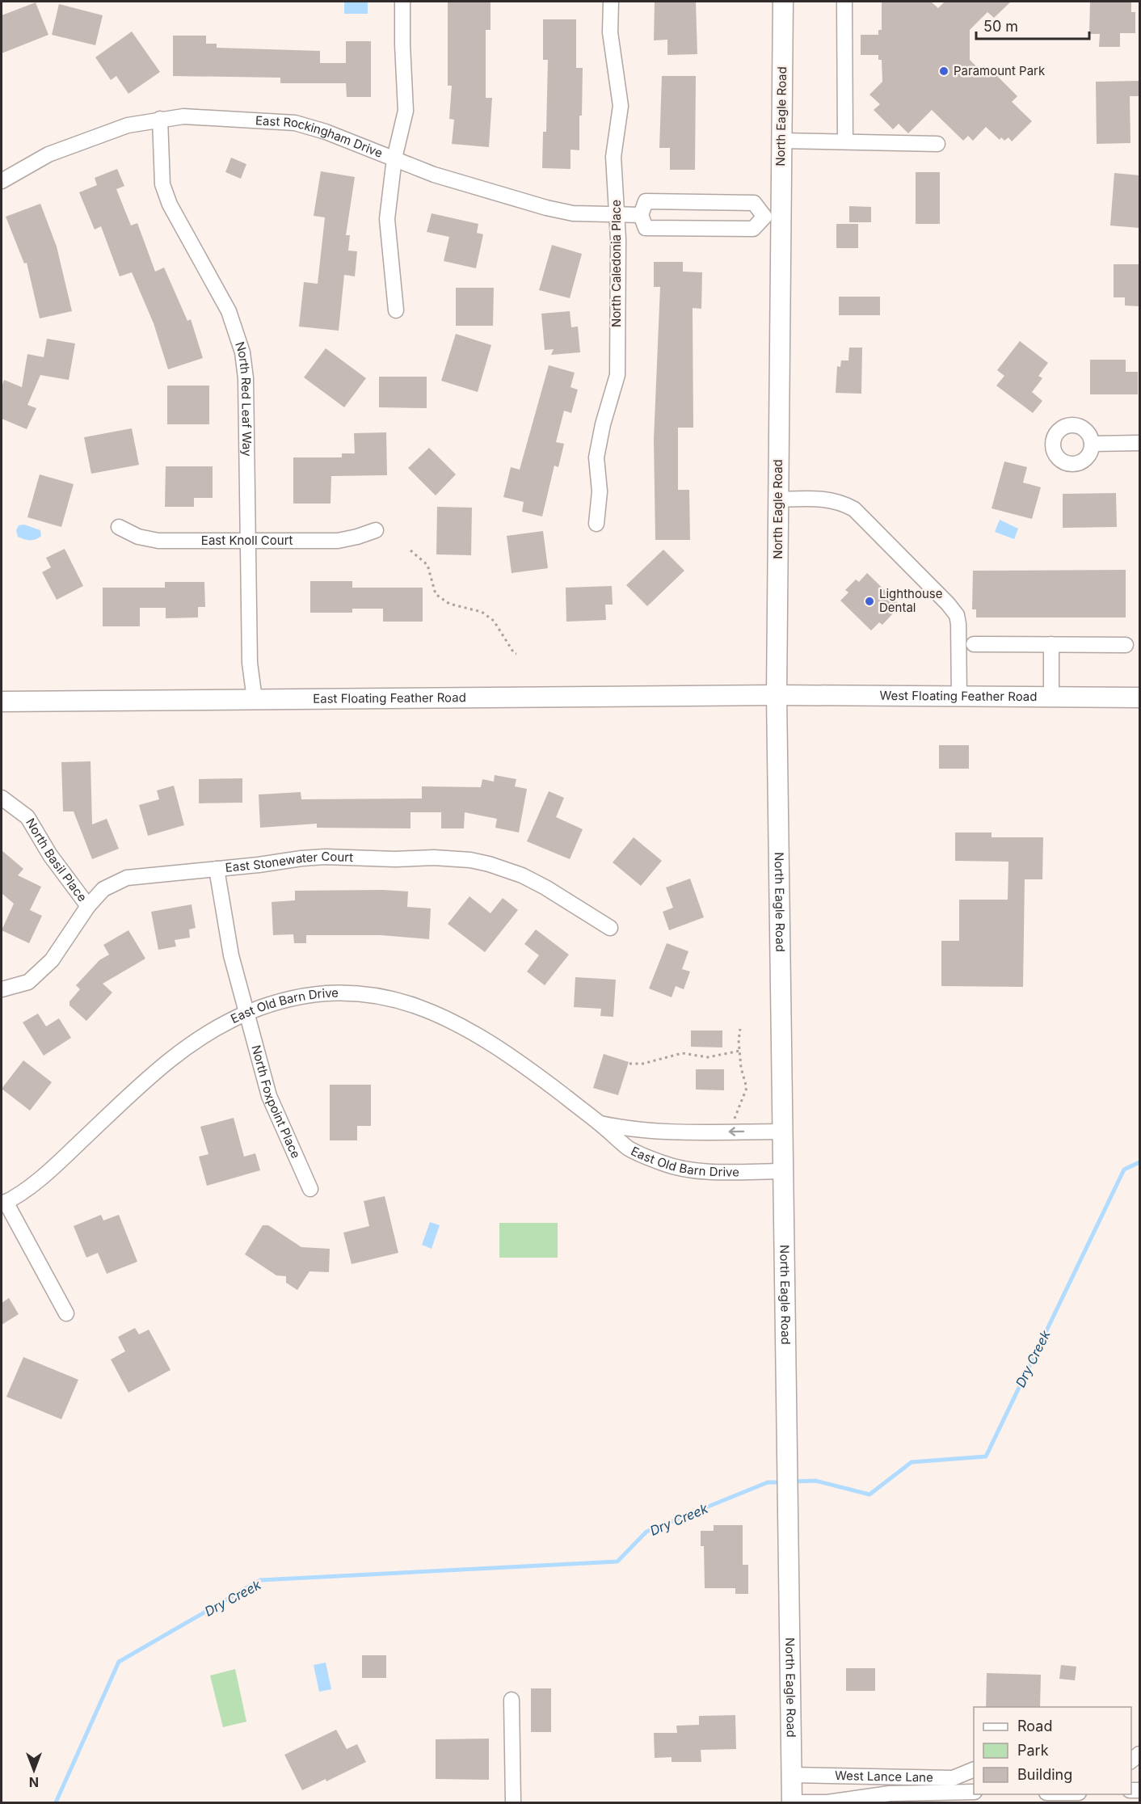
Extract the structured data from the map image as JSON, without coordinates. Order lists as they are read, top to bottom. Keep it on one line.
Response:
{"streets":{"main road":["North Eagle Road","West Floating Feather Road","East Floating Feather Road"],"street":["East Rockingham Drive","North Caledonia Place","North Red Leaf Way","East Knoll Court","North Basil Place","East Stonewater Court","East Old Barn Drive","North Foxpoint Place","West Lance Lane"]},"crossings":[["North Eagle Road","West Floating Feather Road"],["North Eagle Road","East Floating Feather Road"],["North Eagle Road","East Old Barn Drive"],["North Eagle Road","West Lance Lane"],["East Rockingham Drive","North Caledonia Place"],["East Rockingham Drive","North Red Leaf Way"],["North Red Leaf Way","East Knoll Court"],["North Red Leaf Way","East Floating Feather Road"],["West Floating Feather Road","East Floating Feather Road"],["North Basil Place","East Stonewater Court"],["East Stonewater Court","North Foxpoint Place"],["East Old Barn Drive","North Foxpoint Place"]],"water":["Dry Creek"],"places":["Paramount Park","Lighthouse Dental"],"legend":["Road","Park","Building"],"scale_bar":"50 m","north":"bottom"}
